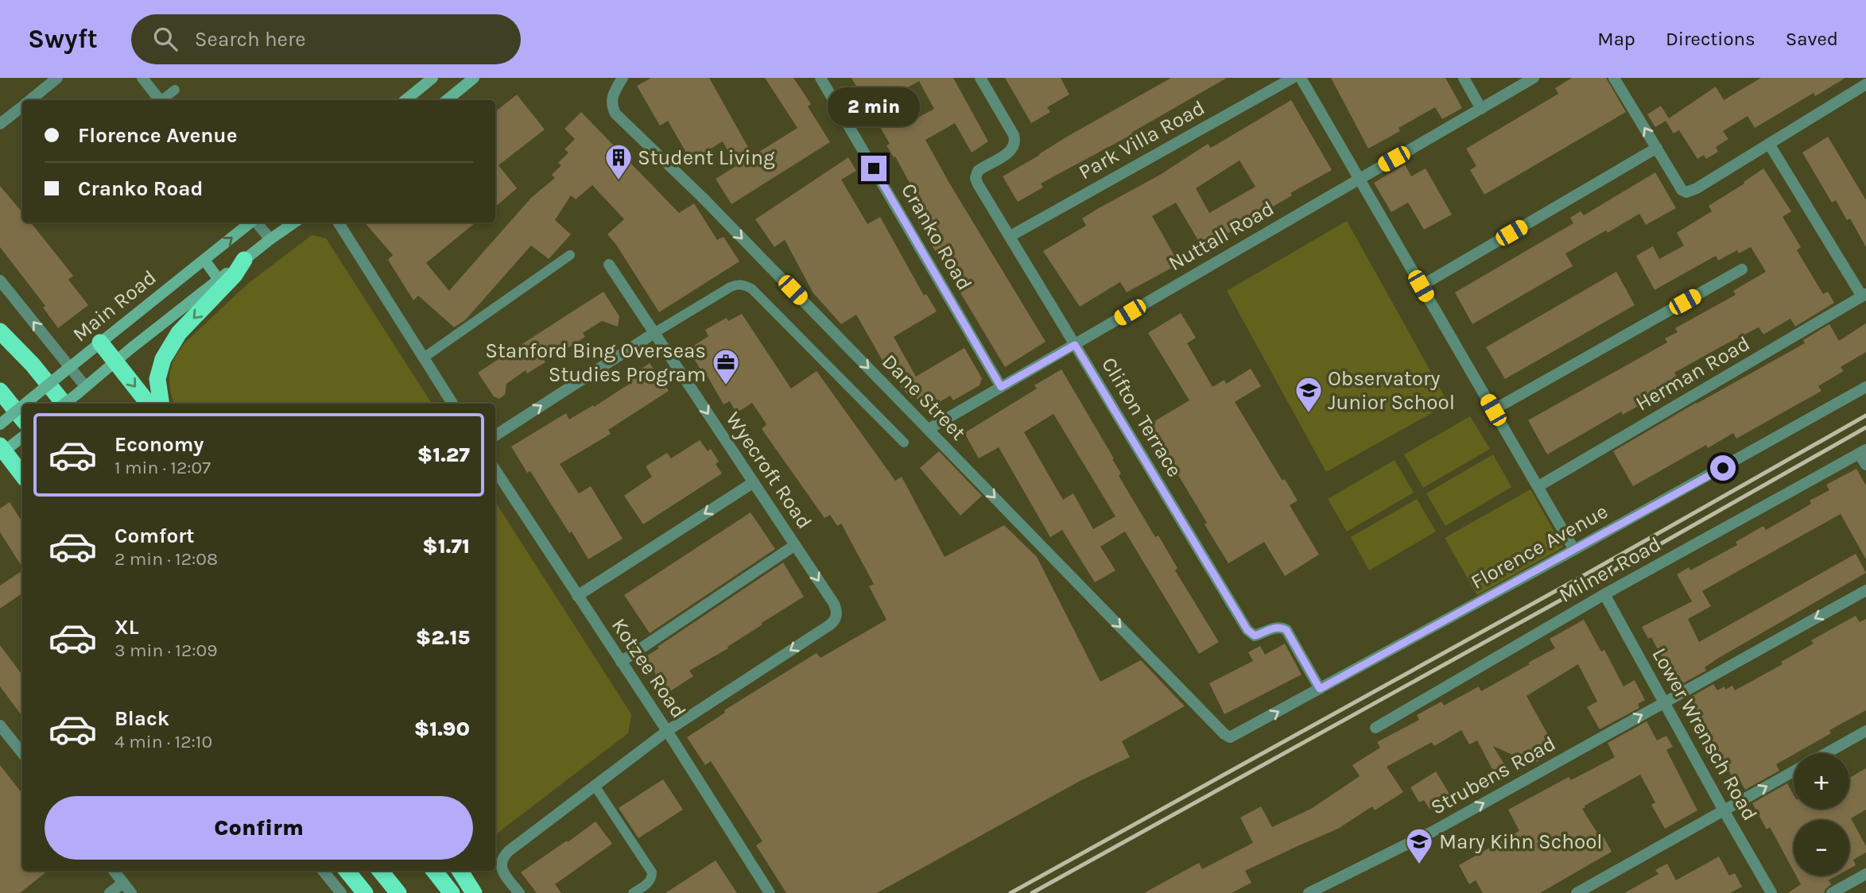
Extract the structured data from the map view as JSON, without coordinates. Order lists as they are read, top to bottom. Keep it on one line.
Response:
{"streets":{"main road":["Main Road"],"street":["Park Villa Road","Nuttall Road","Cranko Road","Herman Road","Dane Street","Clifton Terrace","Wyecroft Road","Florence Avenue","Milner Road","Kotzee Road","Lower Wrensch Road","Strubens Road"]},"crossings":[["Park Villa Road","Clifton Terrace"],["Nuttall Road","Cranko Road"],["Nuttall Road","Dane Street"],["Nuttall Road","Clifton Terrace"],["Dane Street","Florence Avenue"],["Clifton Terrace","Florence Avenue"],["Wyecroft Road","Kotzee Road"],["Milner Road","Lower Wrensch Road"],["Lower Wrensch Road","Strubens Road"]],"one_way":["Dane Street"],"places":{"building":["Student Living"],"office":["Stanford Bing Overseas Studies Program"],"school or university":["Observatory Junior School","Mary Kihn School"]},"page":{"header":"Swyft","search":"Search here","nav":["Map","Directions","Saved"],"bubble":"2 min","banner":["Florence Avenue","Cranko Road"],"list":[{"name":"Economy","note":"1 min · 12:07","value":"$1.27"},{"name":"Comfort","note":"2 min · 12:08","value":"$1.71"},{"name":"XL","note":"3 min · 12:09","value":"$2.15"},{"name":"Black","note":"4 min · 12:10","value":"$1.90"}],"map_buttons":["+","−"],"buttons":"Confirm"}}
